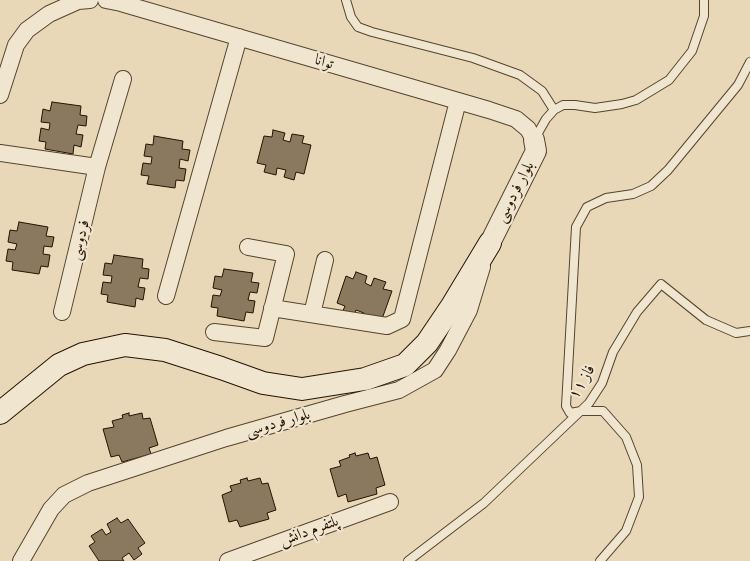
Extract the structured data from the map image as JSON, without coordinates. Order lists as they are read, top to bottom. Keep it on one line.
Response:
{"streets":{"main road":["بلوار فردوسی"],"street":["توانا","فردوسی","پلتفرم دانش"],"lane":["فاز ۱۱"]},"crossings":[["توانا","بلوار فردوسی"]]}
